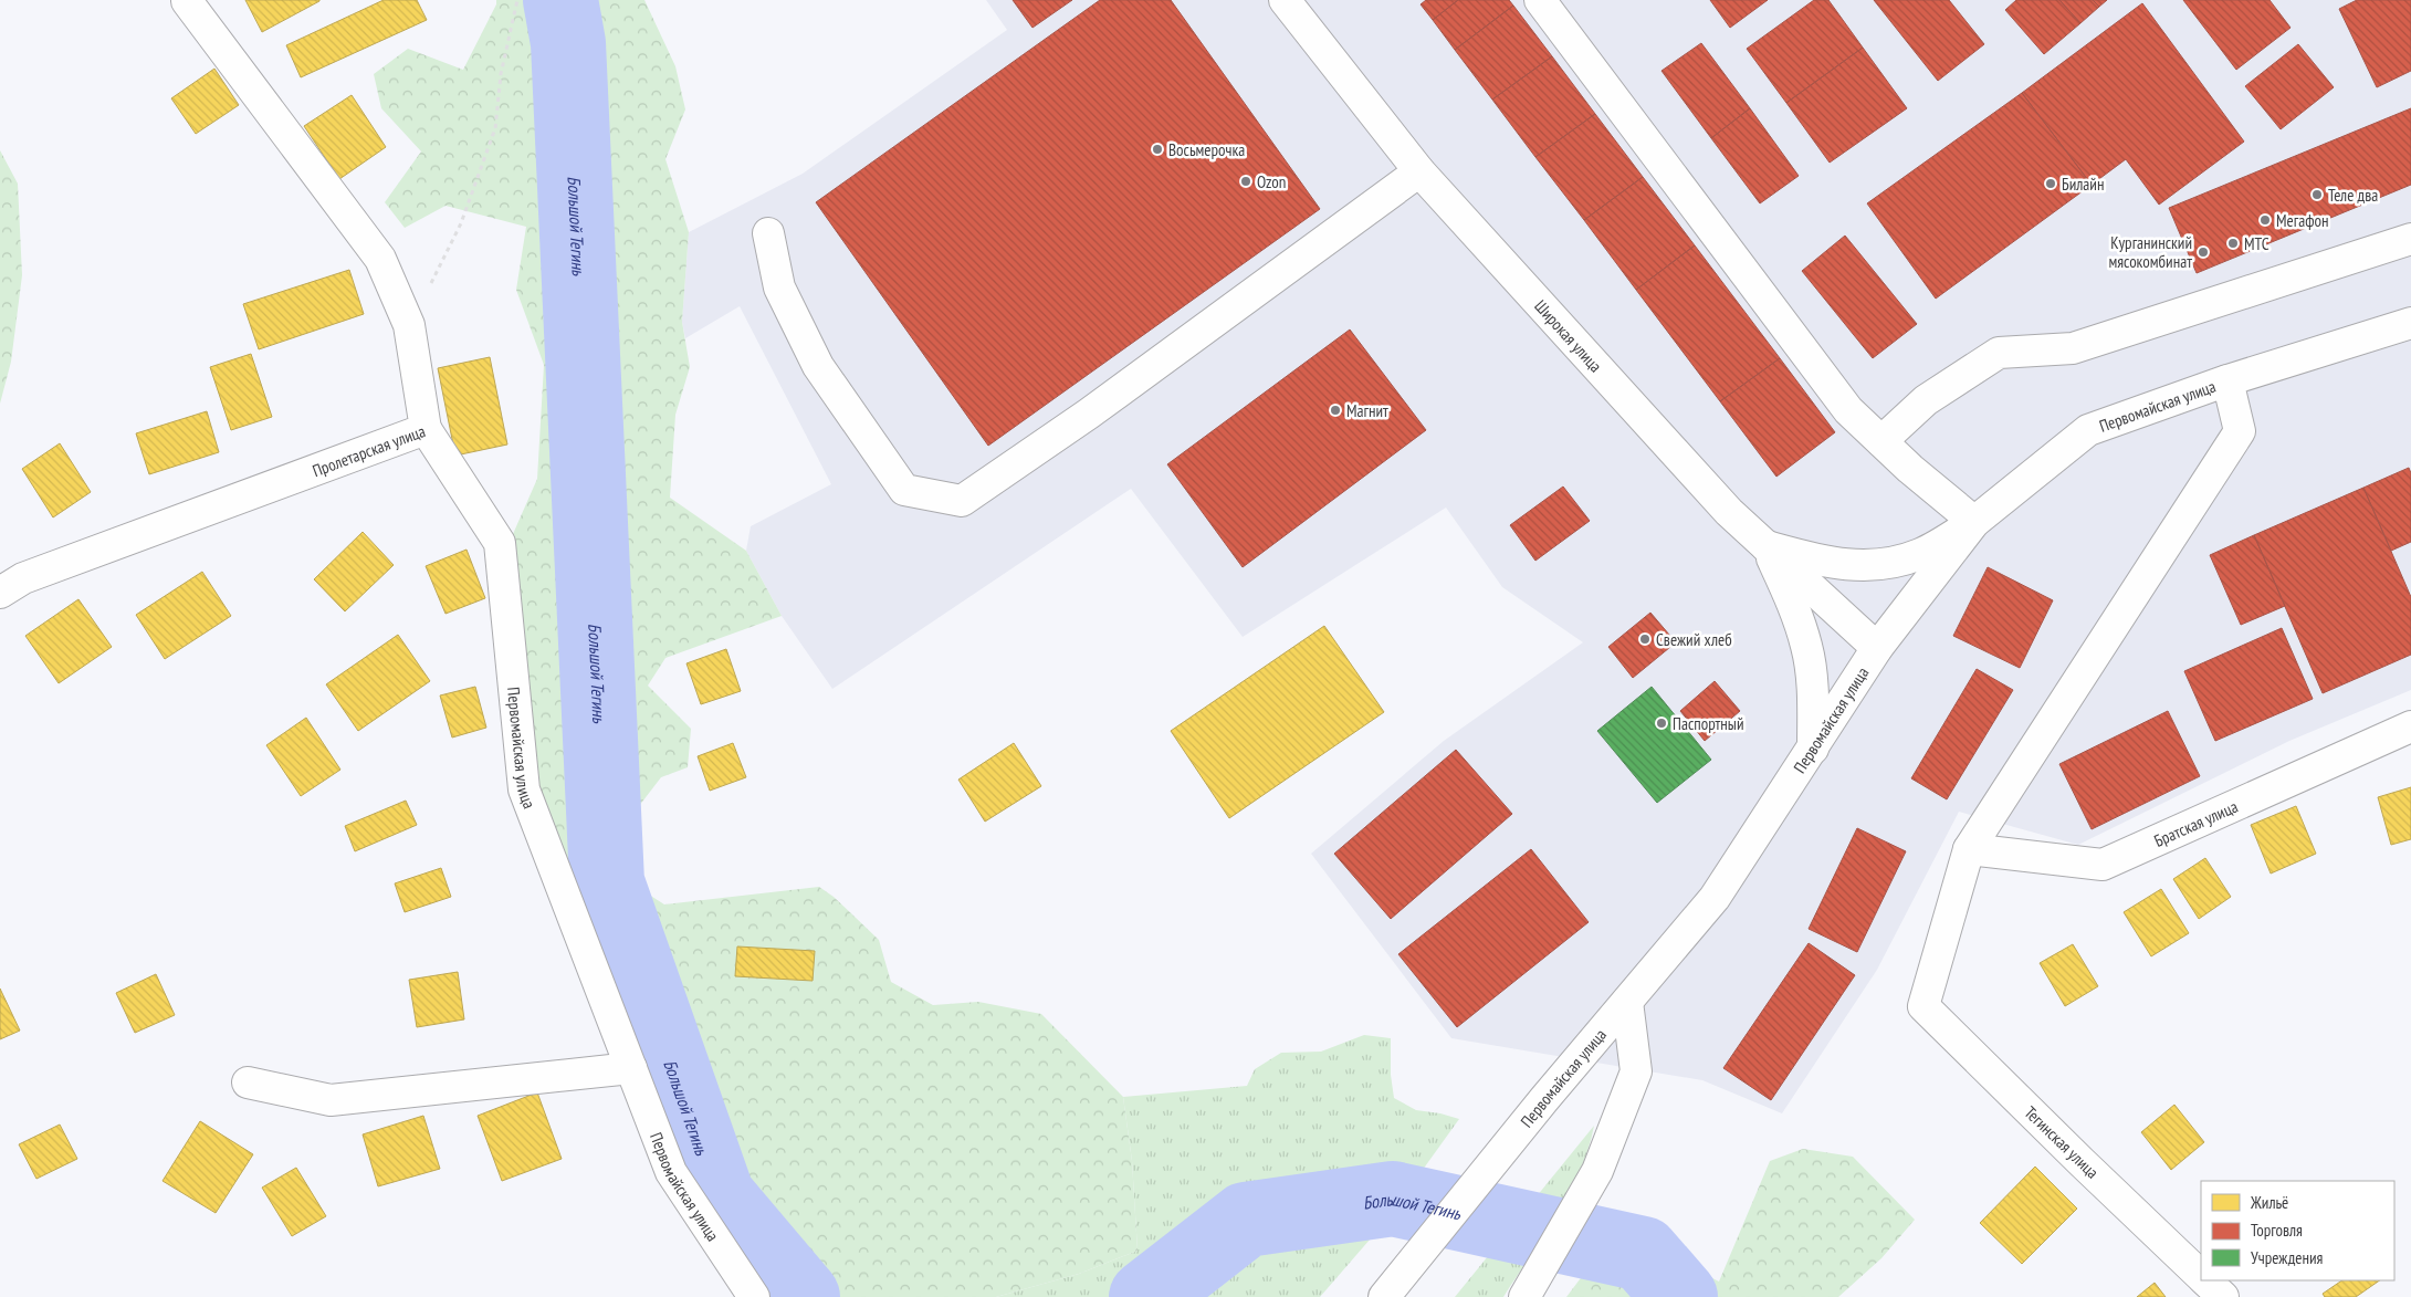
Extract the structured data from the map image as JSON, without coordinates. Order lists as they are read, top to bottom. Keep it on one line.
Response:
{"streets":{"street":["Широкая улица","Первомайская улица","Пролетарская улица","Братская улица","Тегинская улица"]},"crossings":[["Широкая улица","Первомайская улица"],["Первомайская улица","Пролетарская улица"],["Братская улица","Тегинская улица"]],"water":["Большой Тегинь"],"places":["Восьмерочка","Ozon","Билайн","Теле два","Мегафон","МТС","Курганинский мясокомбинат","Магнит","Свежий хлеб","Паспортный"],"legend":["Жильё","Торговля","Учреждения"]}
